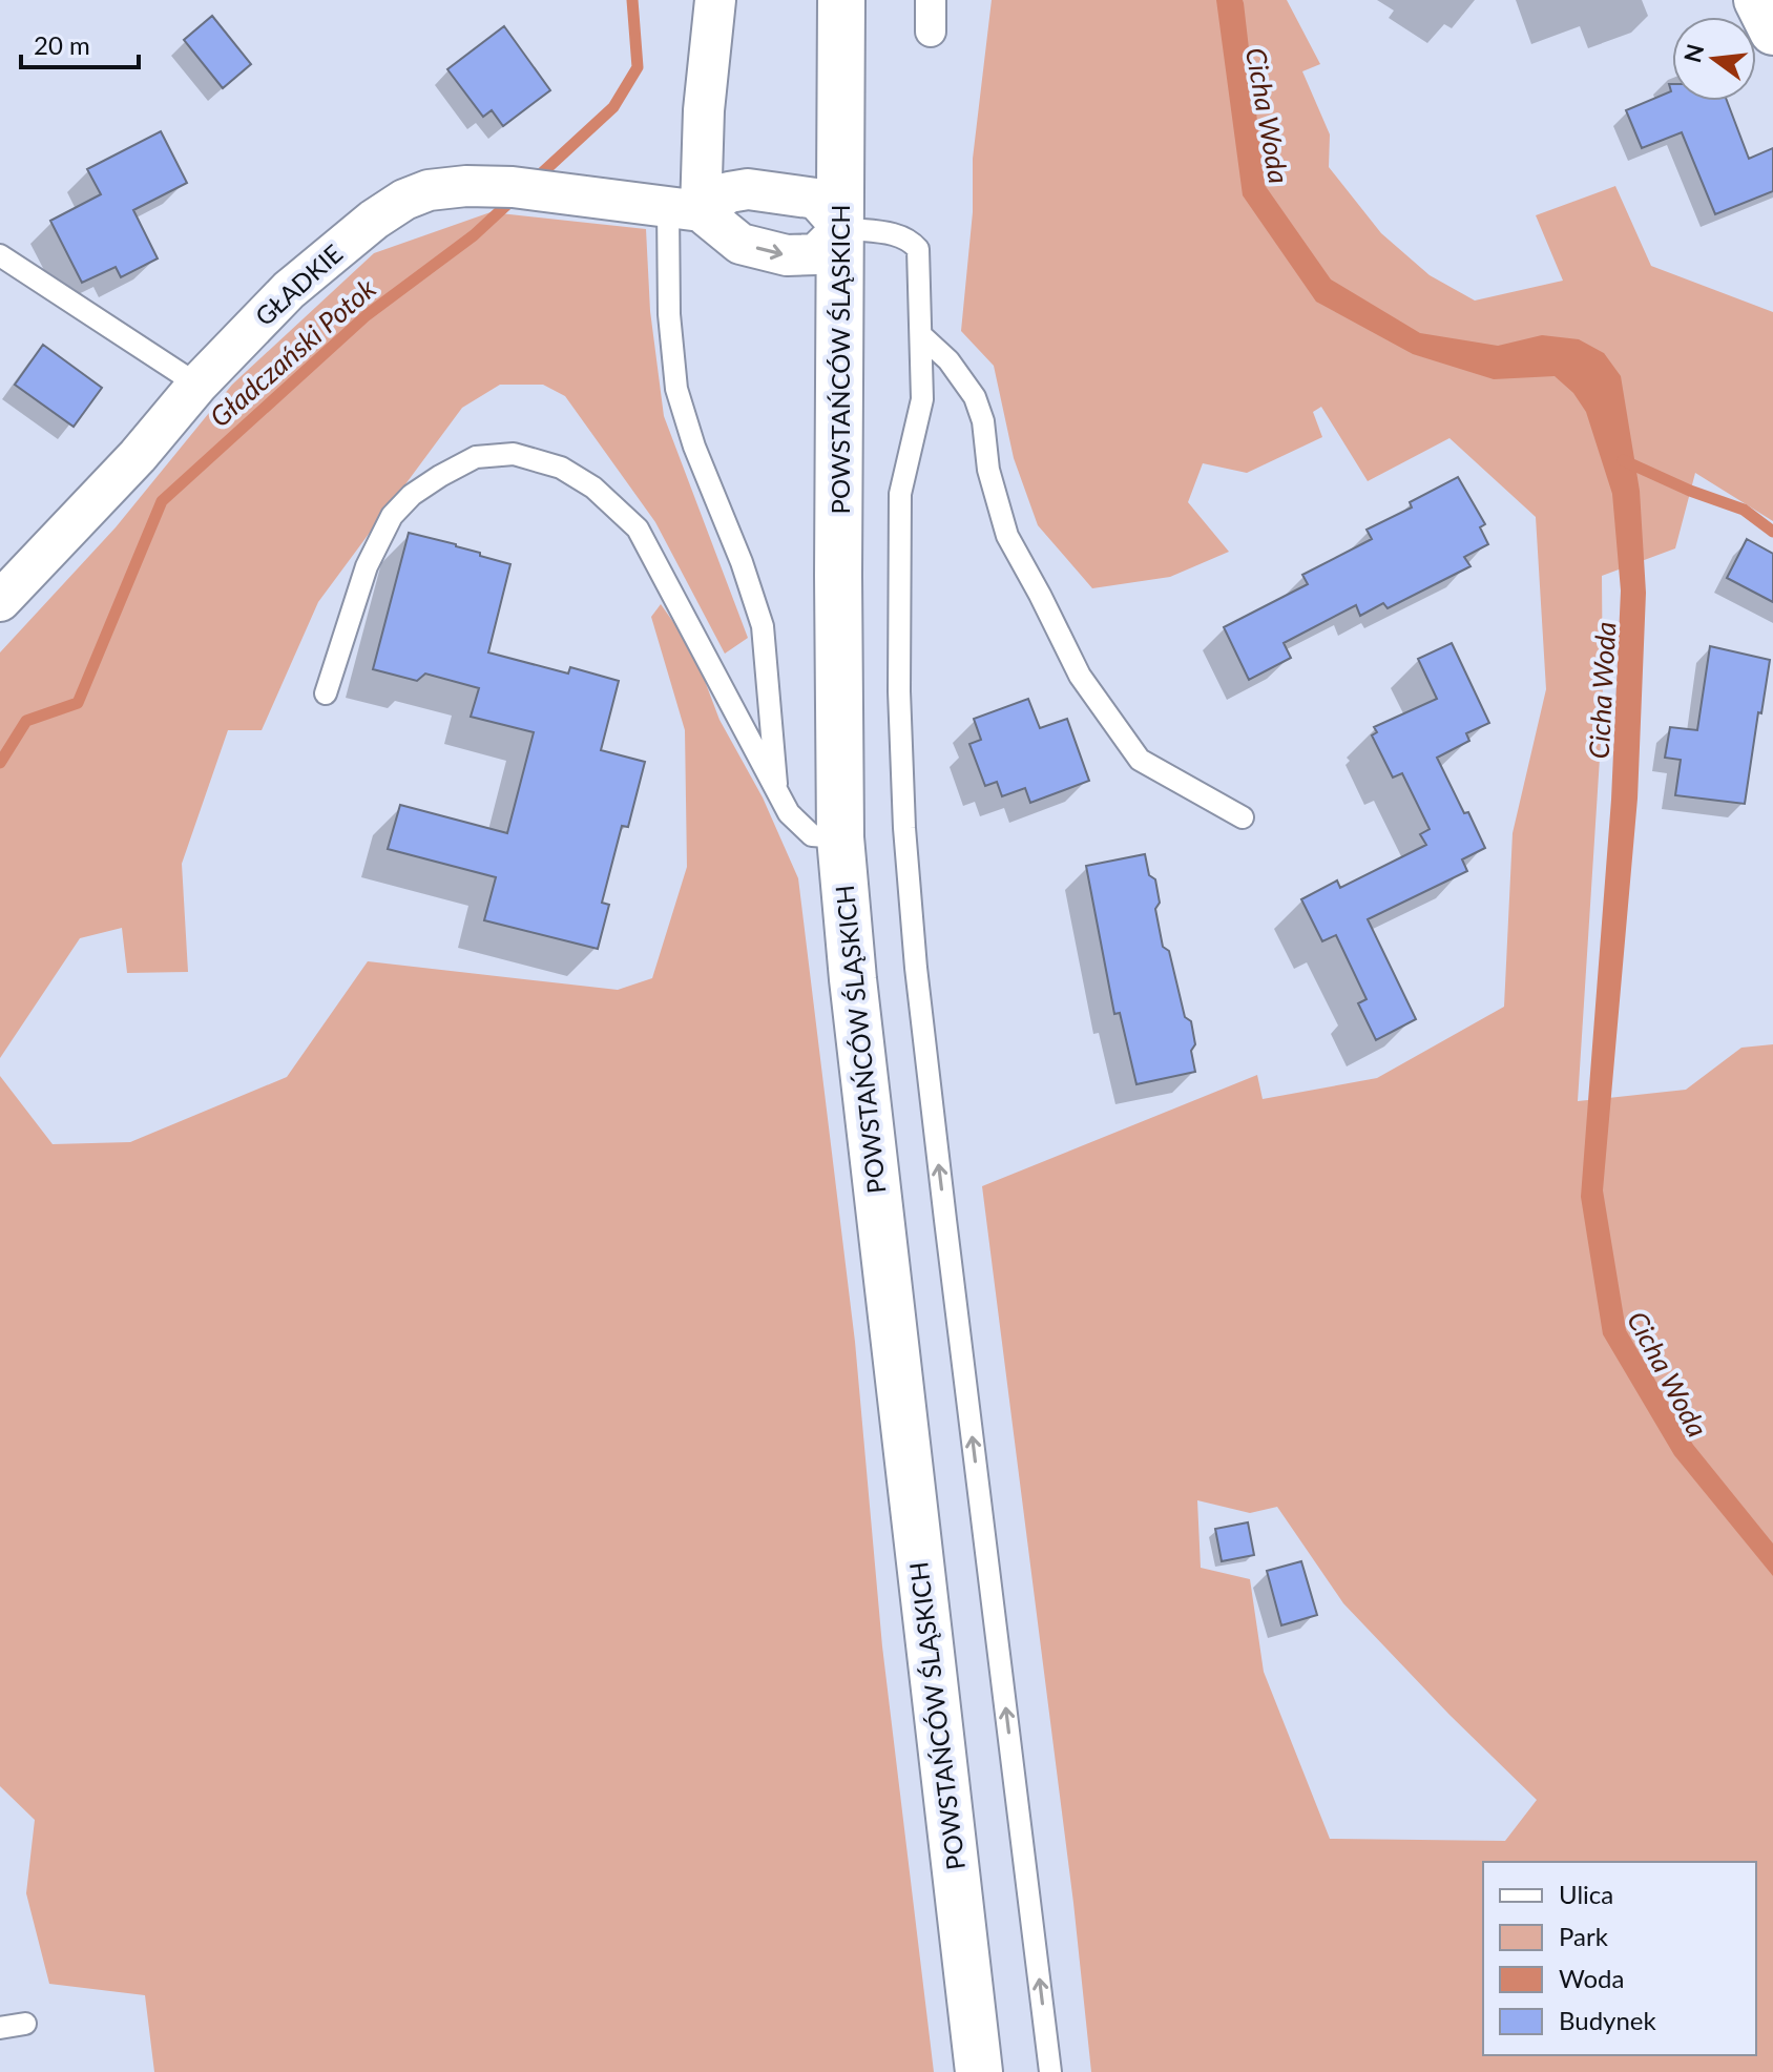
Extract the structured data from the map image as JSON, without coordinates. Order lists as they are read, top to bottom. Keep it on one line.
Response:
{"streets":{"street":["GŁADKIE","POWSTAŃCÓW ŚLĄSKICH"]},"water":["Cicha Woda","Gładczański Potok"],"legend":["Ulica","Park","Woda","Budynek"],"scale_bar":"20 m","north":"left"}
